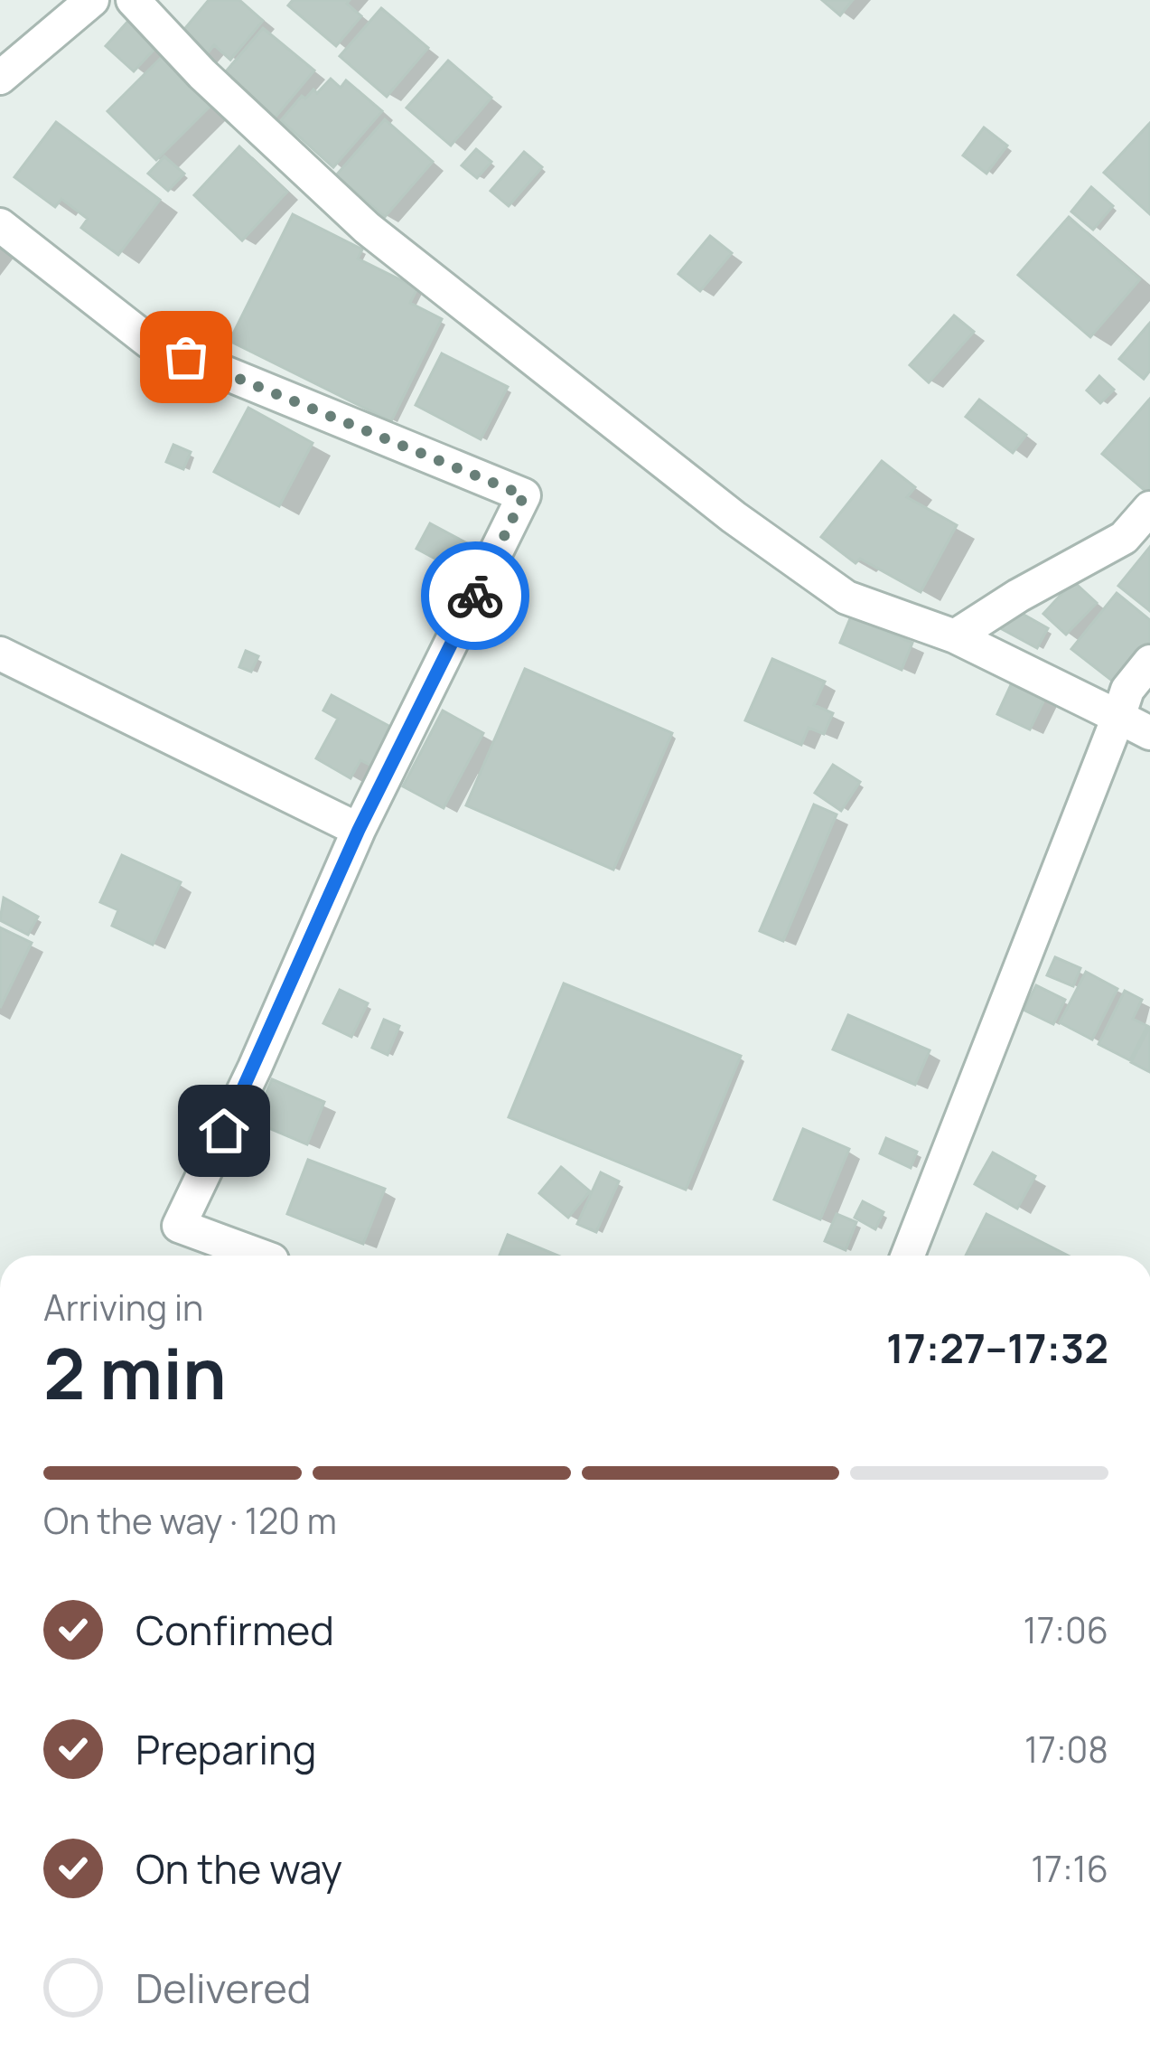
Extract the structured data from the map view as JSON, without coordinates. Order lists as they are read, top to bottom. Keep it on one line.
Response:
{"page":{"heading":["2 min","Arriving in","17:27–17:32"],"bar":"On the way · 120 m","list":[["Confirmed","17:06"],["Preparing","17:08"],["On the way","17:16"],"Delivered"]}}
